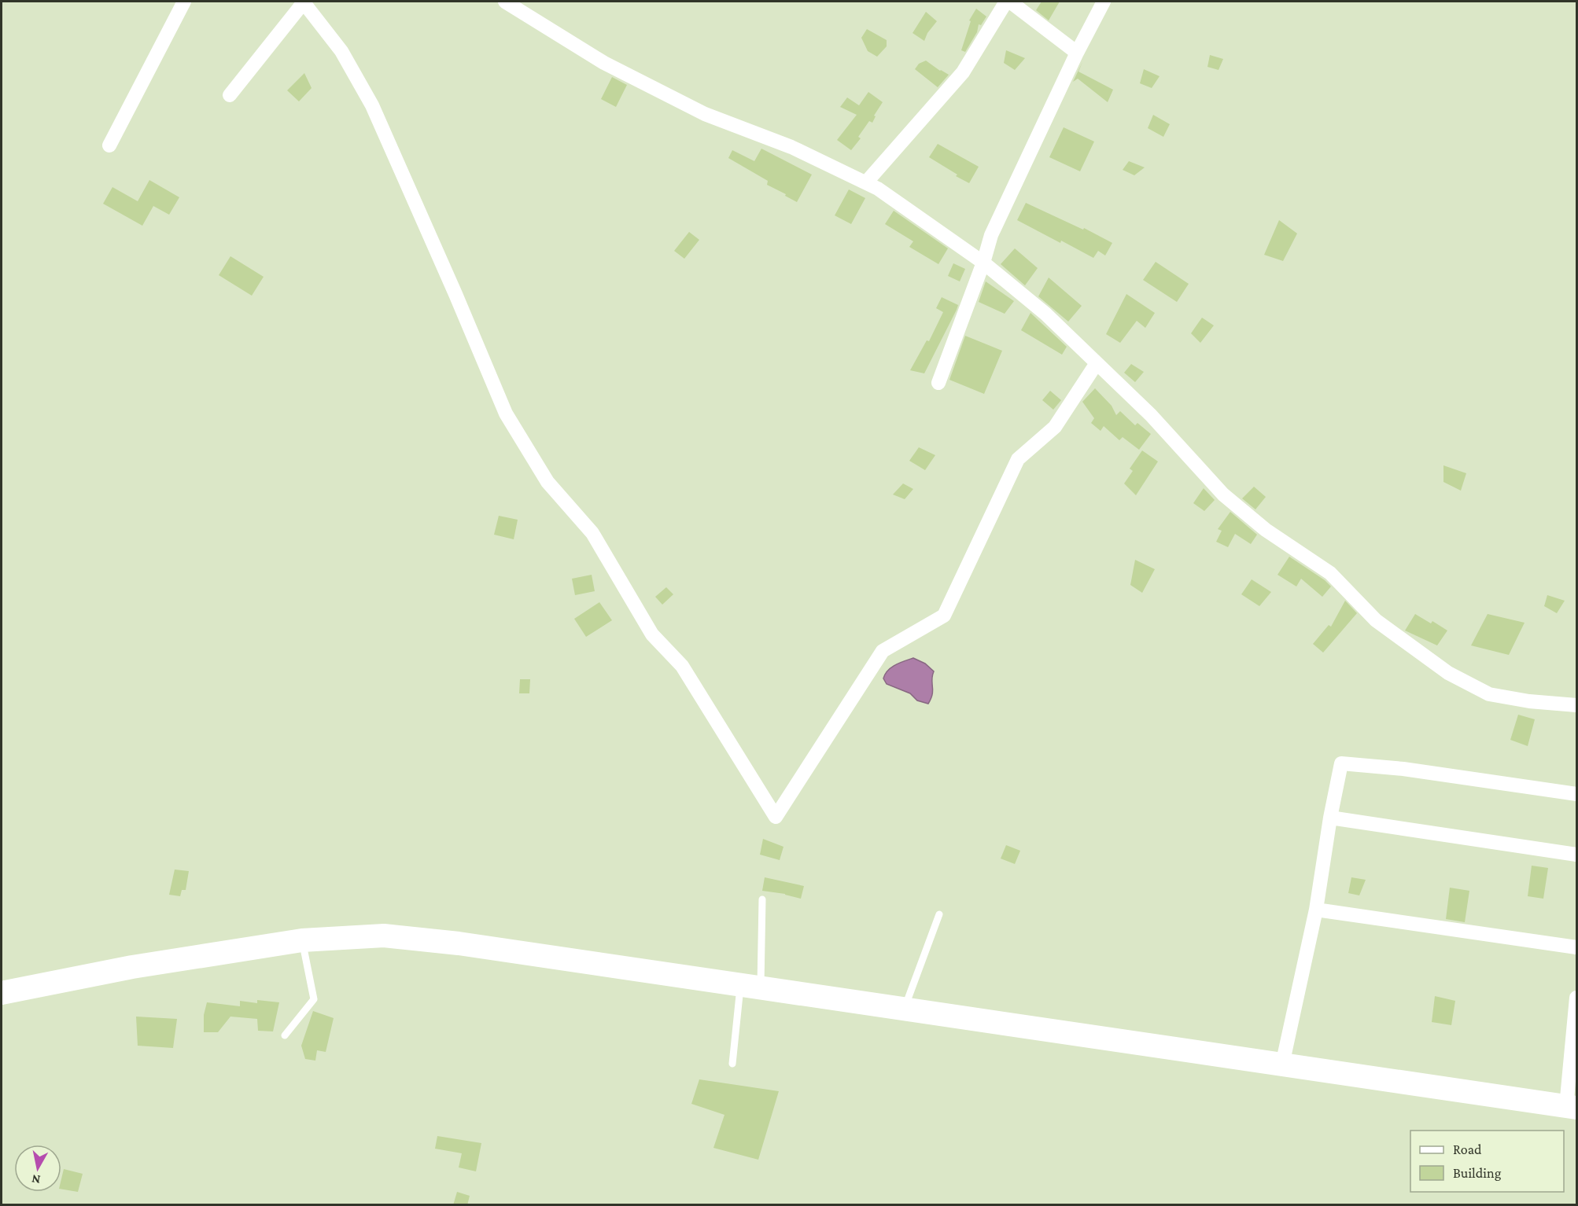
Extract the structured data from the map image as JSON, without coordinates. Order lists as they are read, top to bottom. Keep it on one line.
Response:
{"legend":["Road","Building"],"north":"bottom"}
